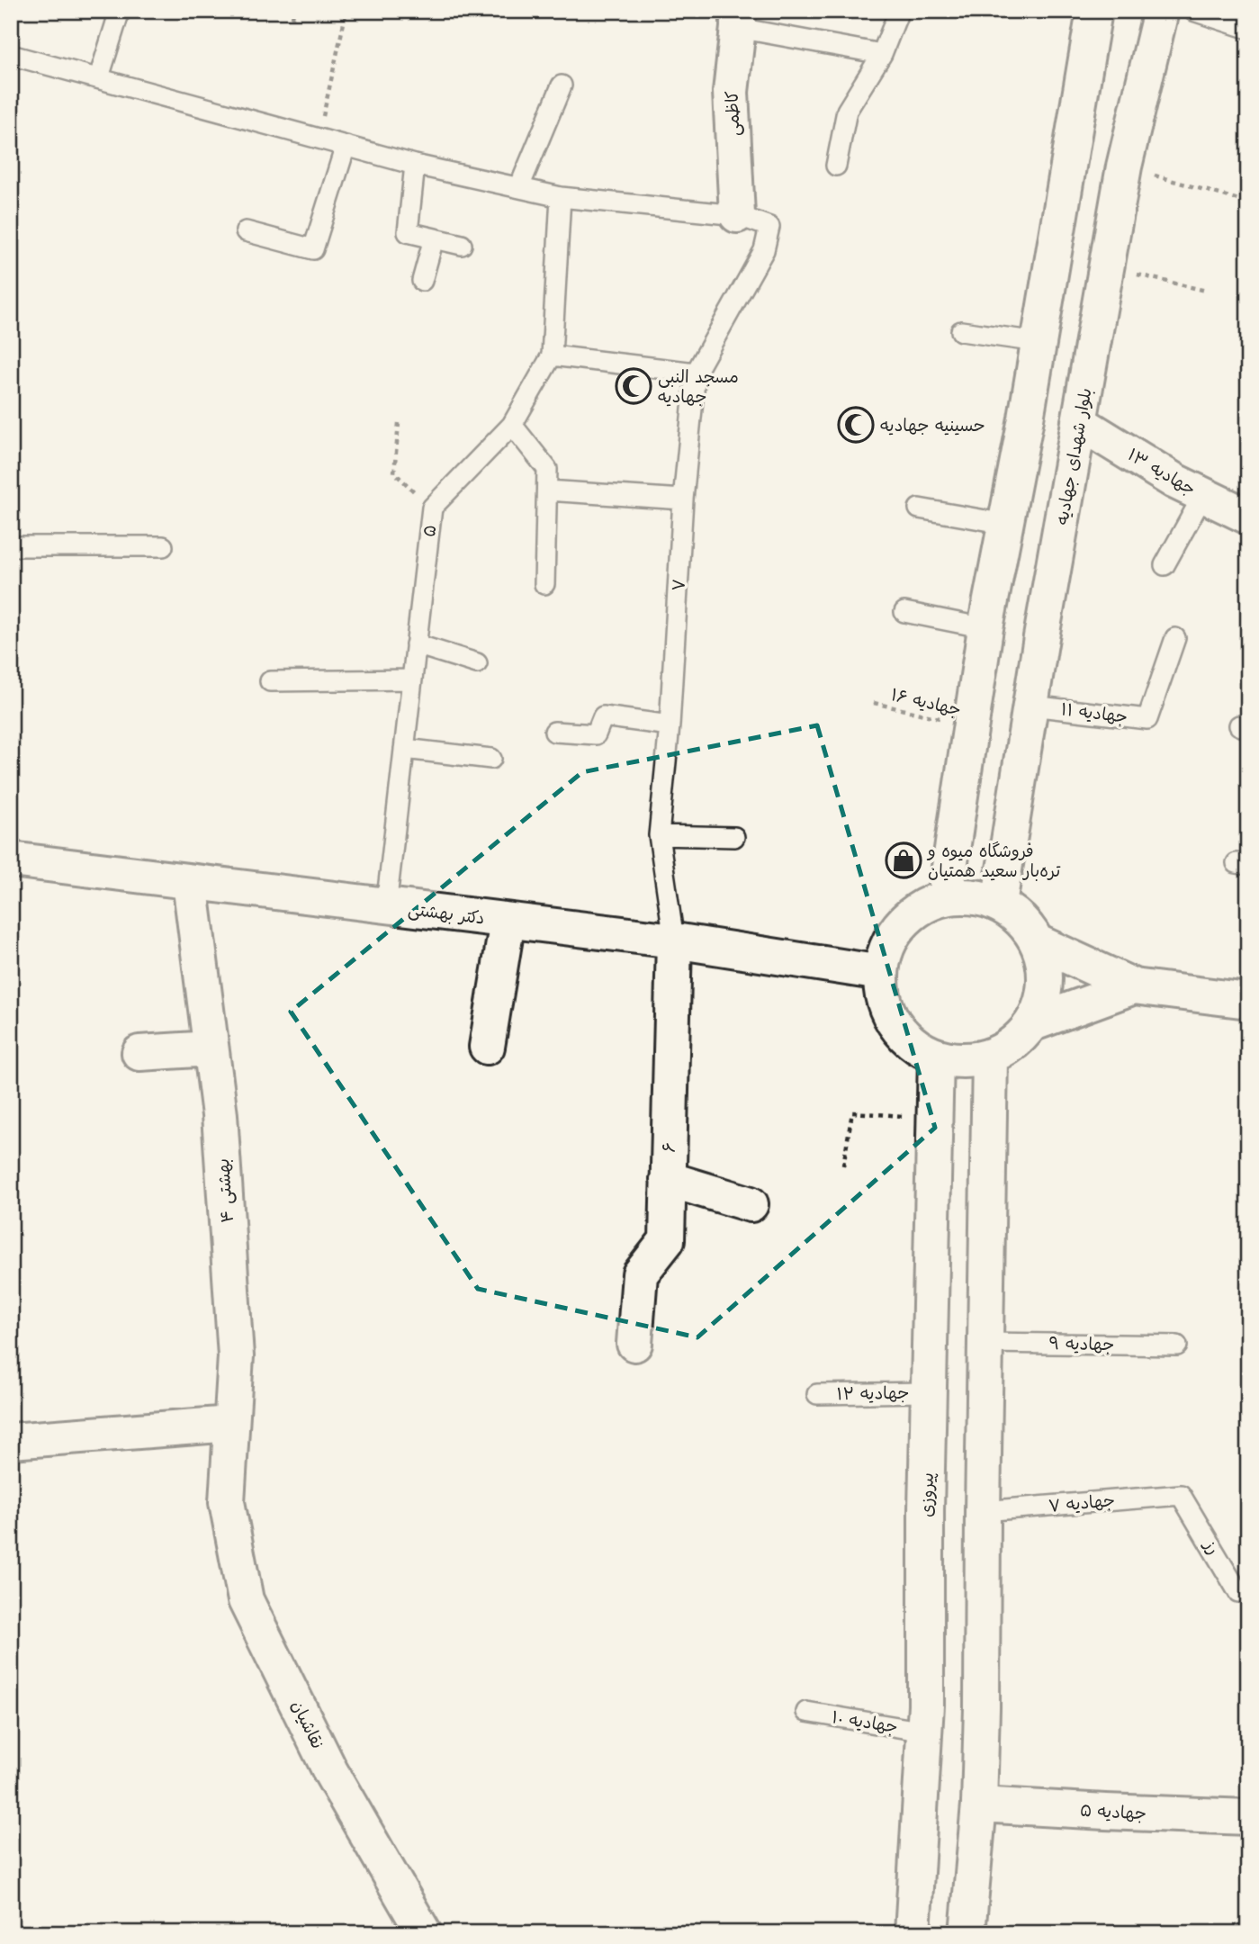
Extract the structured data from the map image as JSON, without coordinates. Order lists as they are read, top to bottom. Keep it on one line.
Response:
{"streets":{"main road":["کاظمی","بلوار شهدای جهادیه","جهادیه ۱۳","دکتر بهشتی","۶","بهشتی ۴","پیروزی","نقاشیان","جهادیه ۵"],"lane":["۵","۷","جهادیه ۱۱","جهادیه ۹","جهادیه ۱۲","جهادیه ۷","رز","جهادیه ۱۰"],"path":["جهادیه ۱۶"]},"crossings":[["بلوار شهدای جهادیه","جهادیه ۱۳"],["بلوار شهدای جهادیه","جهادیه ۱۱"],["بلوار شهدای جهادیه","دکتر بهشتی"],["بلوار شهدای جهادیه","پیروزی"],["۵","دکتر بهشتی"],["۷","دکتر بهشتی"],["۷","۶"],["دکتر بهشتی","۶"],["دکتر بهشتی","بهشتی ۴"],["دکتر بهشتی","پیروزی"],["بهشتی ۴","نقاشیان"],["جهادیه ۱۲","پیروزی"],["پیروزی","جهادیه ۱۰"],["جهادیه ۷","رز"]],"places":{"mosque":["مسجد النبی جهادیه","حسینیه جهادیه"],"shop":["فروشگاه میوه و تره‌بار سعید همتیان"]}}
